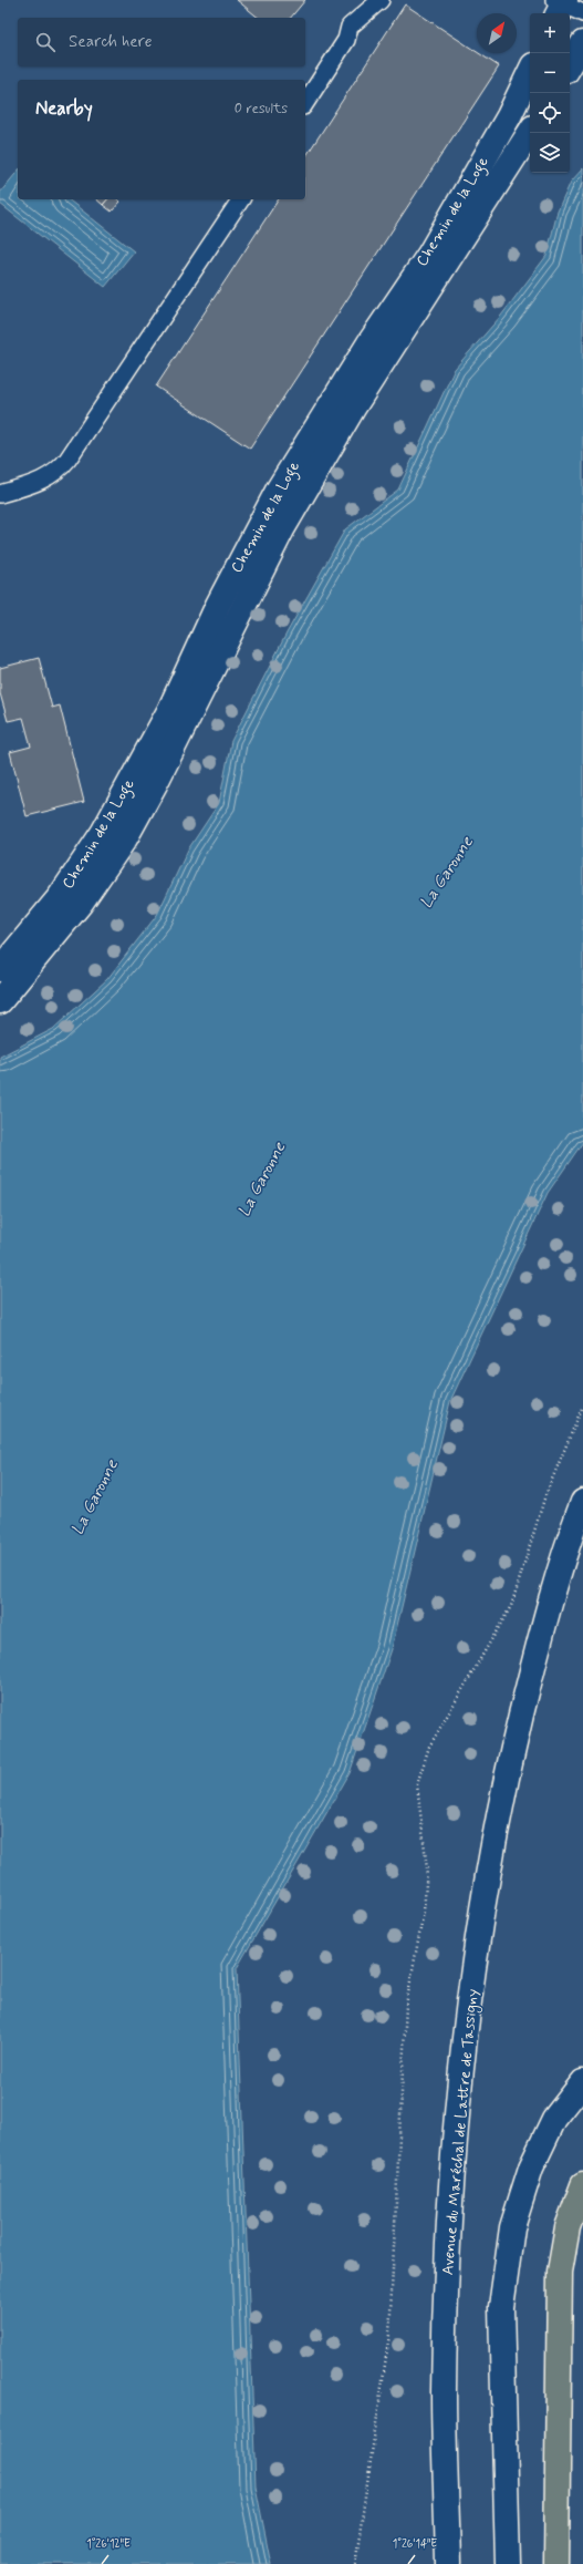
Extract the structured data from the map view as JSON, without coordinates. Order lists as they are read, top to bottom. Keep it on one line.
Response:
{"streets":{"street":["Chemin de la Loge","Avenue du Maréchal de Lattre de Tassigny"]},"water":["La Garonne"],"north":"top right","page":{"map_buttons":["+","−"],"search":"Search here","heading":["Nearby","0 results"]},"coordinates":["1°26'12\"E","1°26'14\"E"]}
